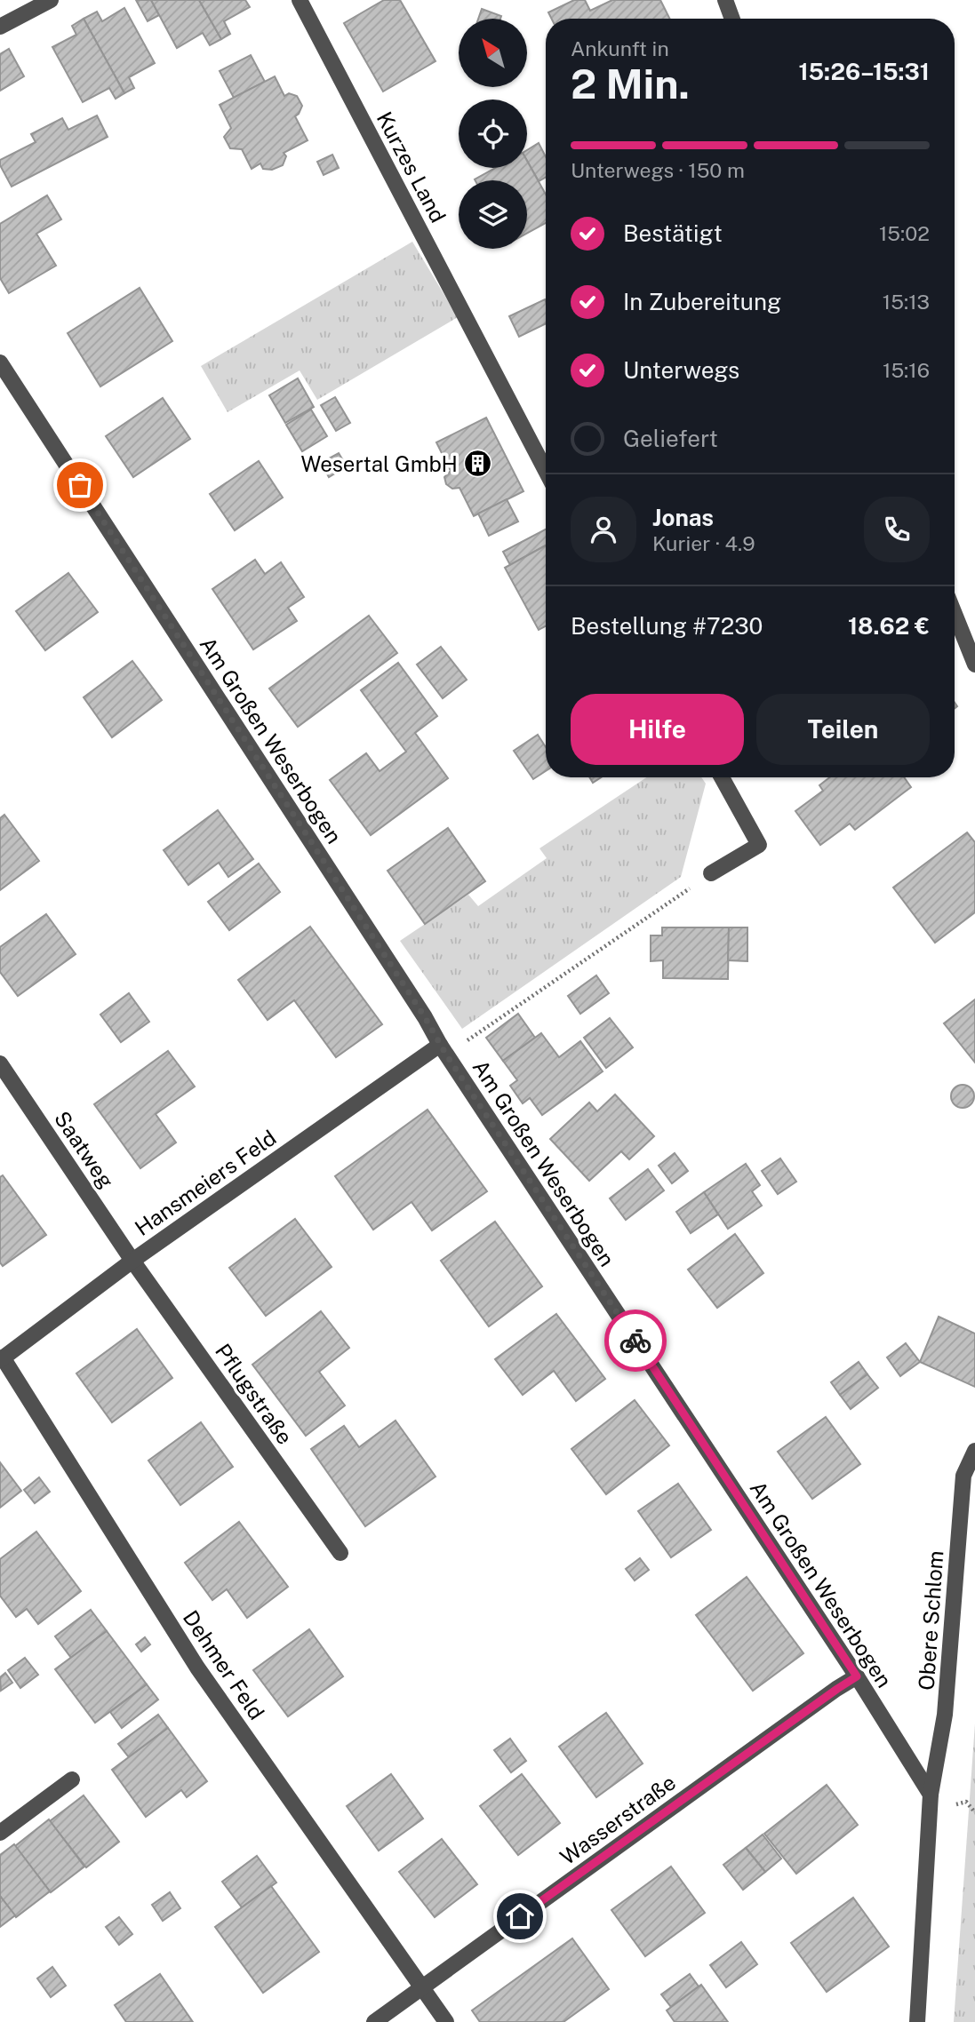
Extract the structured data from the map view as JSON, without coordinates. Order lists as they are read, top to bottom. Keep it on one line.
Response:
{"streets":{"street":["Kurzes Land","Am Großen Weserbogen","Saatweg","Hansmeiers Feld","Pflugstraße","Obere Schlom","Dehmer Feld","Wasserstraße"]},"crossings":[["Am Großen Weserbogen","Hansmeiers Feld"],["Am Großen Weserbogen","Obere Schlom"],["Am Großen Weserbogen","Wasserstraße"],["Saatweg","Hansmeiers Feld"],["Saatweg","Pflugstraße"],["Hansmeiers Feld","Pflugstraße"],["Hansmeiers Feld","Dehmer Feld"],["Dehmer Feld","Wasserstraße"]],"places":{"building":["Wesertal GmbH"]},"north":"top left","page":{"heading":["2 Min.","Ankunft in","15:26–15:31"],"panel":["Jonas","Kurier · 4.9","Bestellung #7230","18.62 €"],"bar":"Unterwegs · 150 m","list":[["Bestätigt","15:02"],["In Zubereitung","15:13"],["Unterwegs","15:16"],"Geliefert"],"buttons":["Hilfe","Teilen"]}}
